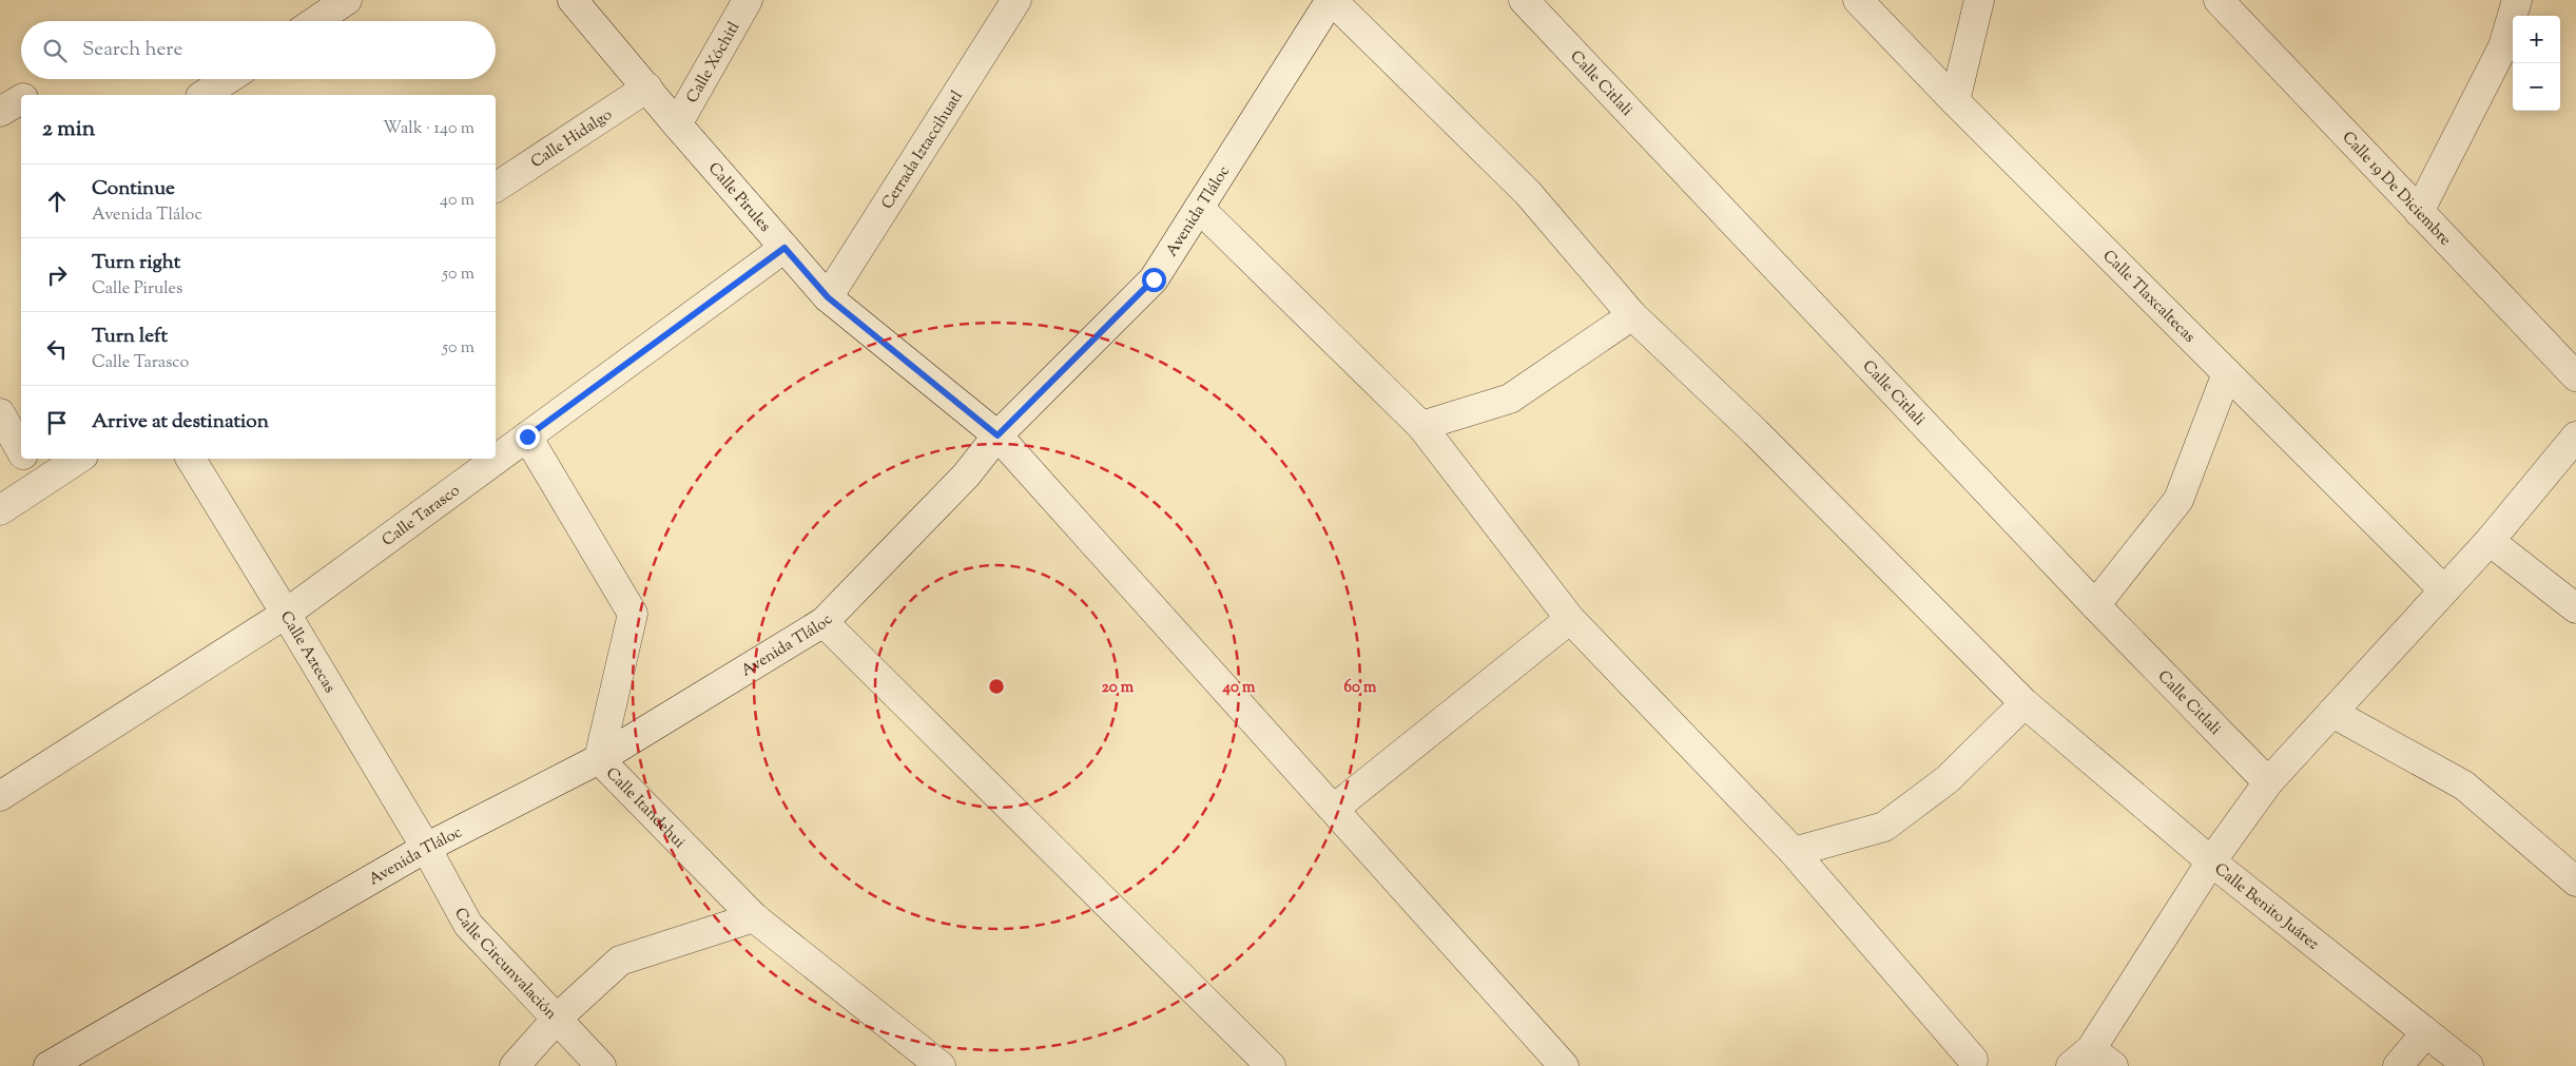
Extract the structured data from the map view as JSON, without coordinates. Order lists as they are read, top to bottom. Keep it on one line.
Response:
{"streets":{"street":["Calle Xóchitl","Calle Citlali","Calle Hidalgo","Cerrada Iztaccihuatl","Calle 19 De Diciembre","Calle Pirules","Avenida Tláloc","Calle Tlaxcaltecas","Calle Tarasco","Calle Aztecas","Calle Itandehui","Calle Benito Juárez","Calle Circunvalación"]},"crossings":[["Calle Xóchitl","Calle Pirules"],["Calle Hidalgo","Calle Pirules"],["Cerrada Iztaccihuatl","Calle Pirules"],["Calle Pirules","Avenida Tláloc"],["Calle Pirules","Calle Tarasco"],["Avenida Tláloc","Calle Aztecas"],["Avenida Tláloc","Calle Itandehui"],["Avenida Tláloc","Calle Circunvalación"],["Calle Tarasco","Calle Aztecas"],["Calle Tarasco","Calle Itandehui"],["Calle Aztecas","Calle Circunvalación"]],"page":{"map_buttons":["+","−"],"search":"Search here","heading":["2 min","Walk · 140 m"],"list":[["Continue","Avenida Tláloc","40 m"],["Turn right","Calle Pirules","50 m"],["Turn left","Calle Tarasco","50 m"],"Arrive at destination"]},"rings":["20 m","40 m","60 m"]}
